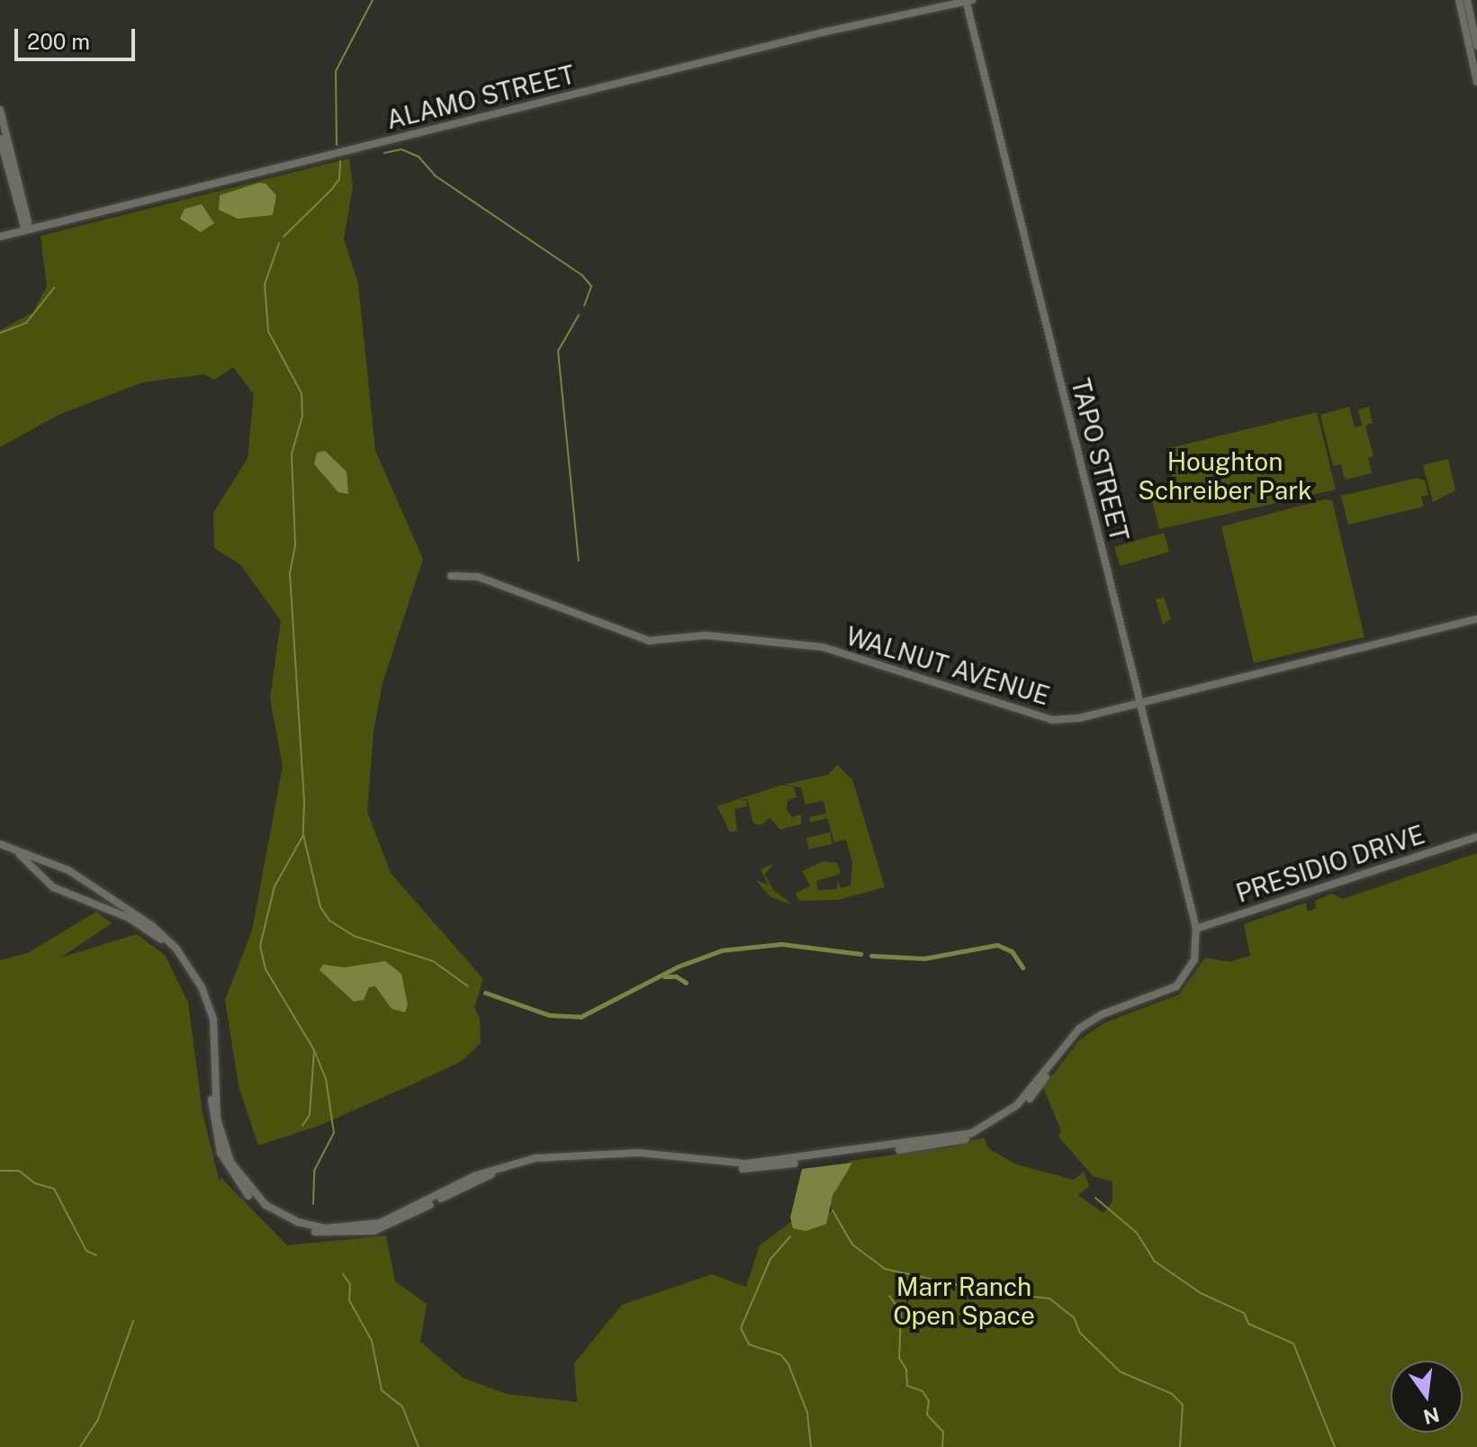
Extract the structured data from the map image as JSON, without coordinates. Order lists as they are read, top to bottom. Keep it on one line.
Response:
{"streets":{"street":["ALAMO STREET","TAPO STREET","WALNUT AVENUE","PRESIDIO DRIVE"]},"crossings":[["ALAMO STREET","TAPO STREET"],["TAPO STREET","WALNUT AVENUE"],["TAPO STREET","PRESIDIO DRIVE"]],"parks":["Houghton Schreiber Park","Marr Ranch Open Space"],"scale_bar":"200 m","north":"bottom"}
